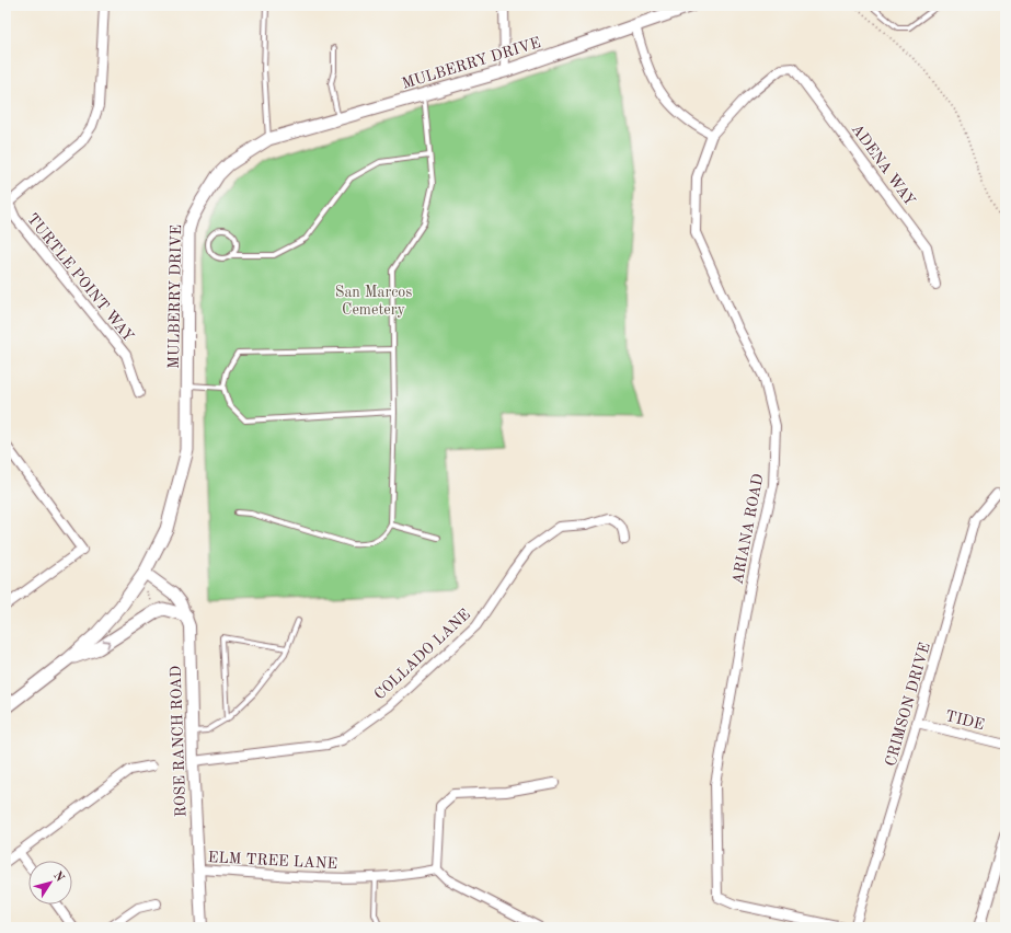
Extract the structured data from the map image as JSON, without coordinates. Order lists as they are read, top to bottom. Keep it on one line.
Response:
{"streets":{"main road":["MULBERRY DRIVE"],"street":["ADENA WAY","TURTLE POINT WAY","ARIANA ROAD","COLLADO LANE","CRIMSON DRIVE","TIDE","ROSE RANCH ROAD","ELM TREE LANE"]},"crossings":[["MULBERRY DRIVE","ROSE RANCH ROAD"],["ADENA WAY","ARIANA ROAD"],["COLLADO LANE","ROSE RANCH ROAD"],["CRIMSON DRIVE","TIDE"],["ROSE RANCH ROAD","ELM TREE LANE"]],"parks":["San Marcos Cemetery"],"north":"top right"}
